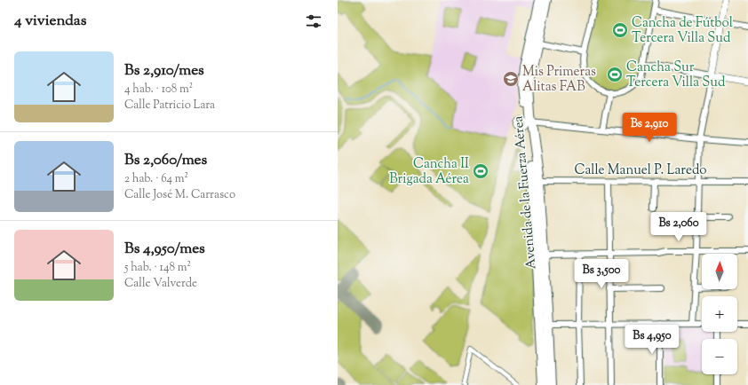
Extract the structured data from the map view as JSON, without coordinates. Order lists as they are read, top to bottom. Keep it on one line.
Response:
{"streets":{"highway":["Avenida de la Fuerza Aérea"],"street":["Calle Manuel P. Laredo"]},"crossings":[["Calle Manuel P. Laredo","Avenida de la Fuerza Aérea"]],"places":{"sports":["Cancha de Fútbol Tercera Villa Sud","Cancha Sur Tercera Villa Sud","Cancha II Brigada Aérea"],"school or university":["Mis Primeras Alitas FAB"]},"north":"top","page":{"heading":"4 viviendas","list":[{"name":"Bs 2,910/mes","note":"4 hab. · 108 m² · Calle Patricio Lara"},{"name":"Bs 2,060/mes","note":"2 hab. · 64 m² · Calle José M. Carrasco"},{"name":"Bs 4,950/mes","note":"5 hab. · 148 m² · Calle Valverde"}],"price":["Bs 2,910","Bs 2,060","Bs 3,500","Bs 4,950"],"map_buttons":["+","−"]}}
